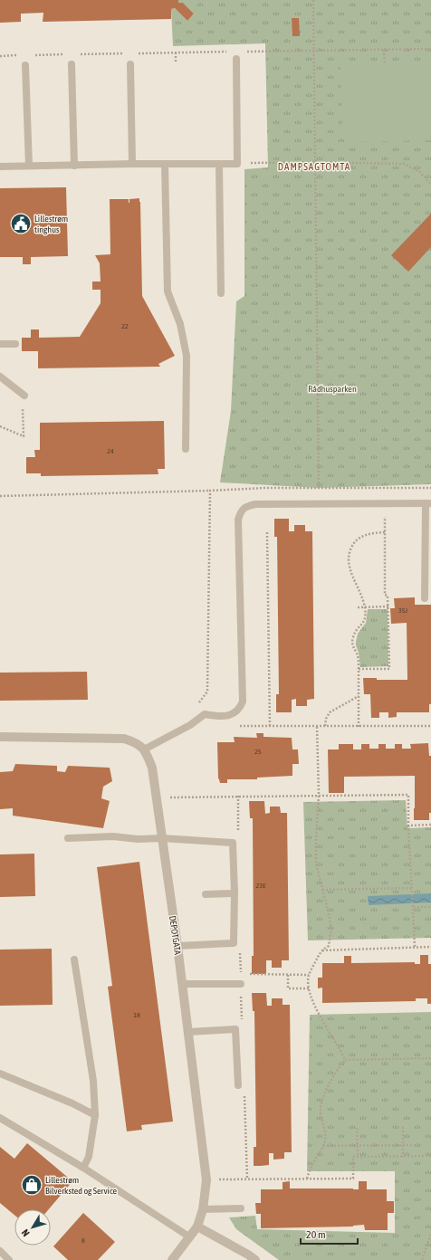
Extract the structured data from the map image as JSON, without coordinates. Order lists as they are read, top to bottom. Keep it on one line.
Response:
{"streets":{"street":["DEPOTGATA"]},"districts":["DAMPSAGTOMTA"],"parks":["Rådhusparken"],"places":{"public building":["Lillestrøm tinghus"],"shop":["Lillestrøm Bilverksted og Service"]},"house_numbers":["22","24","35J","25","23E","18","8"],"scale_bar":"20 m","north":"bottom left"}
